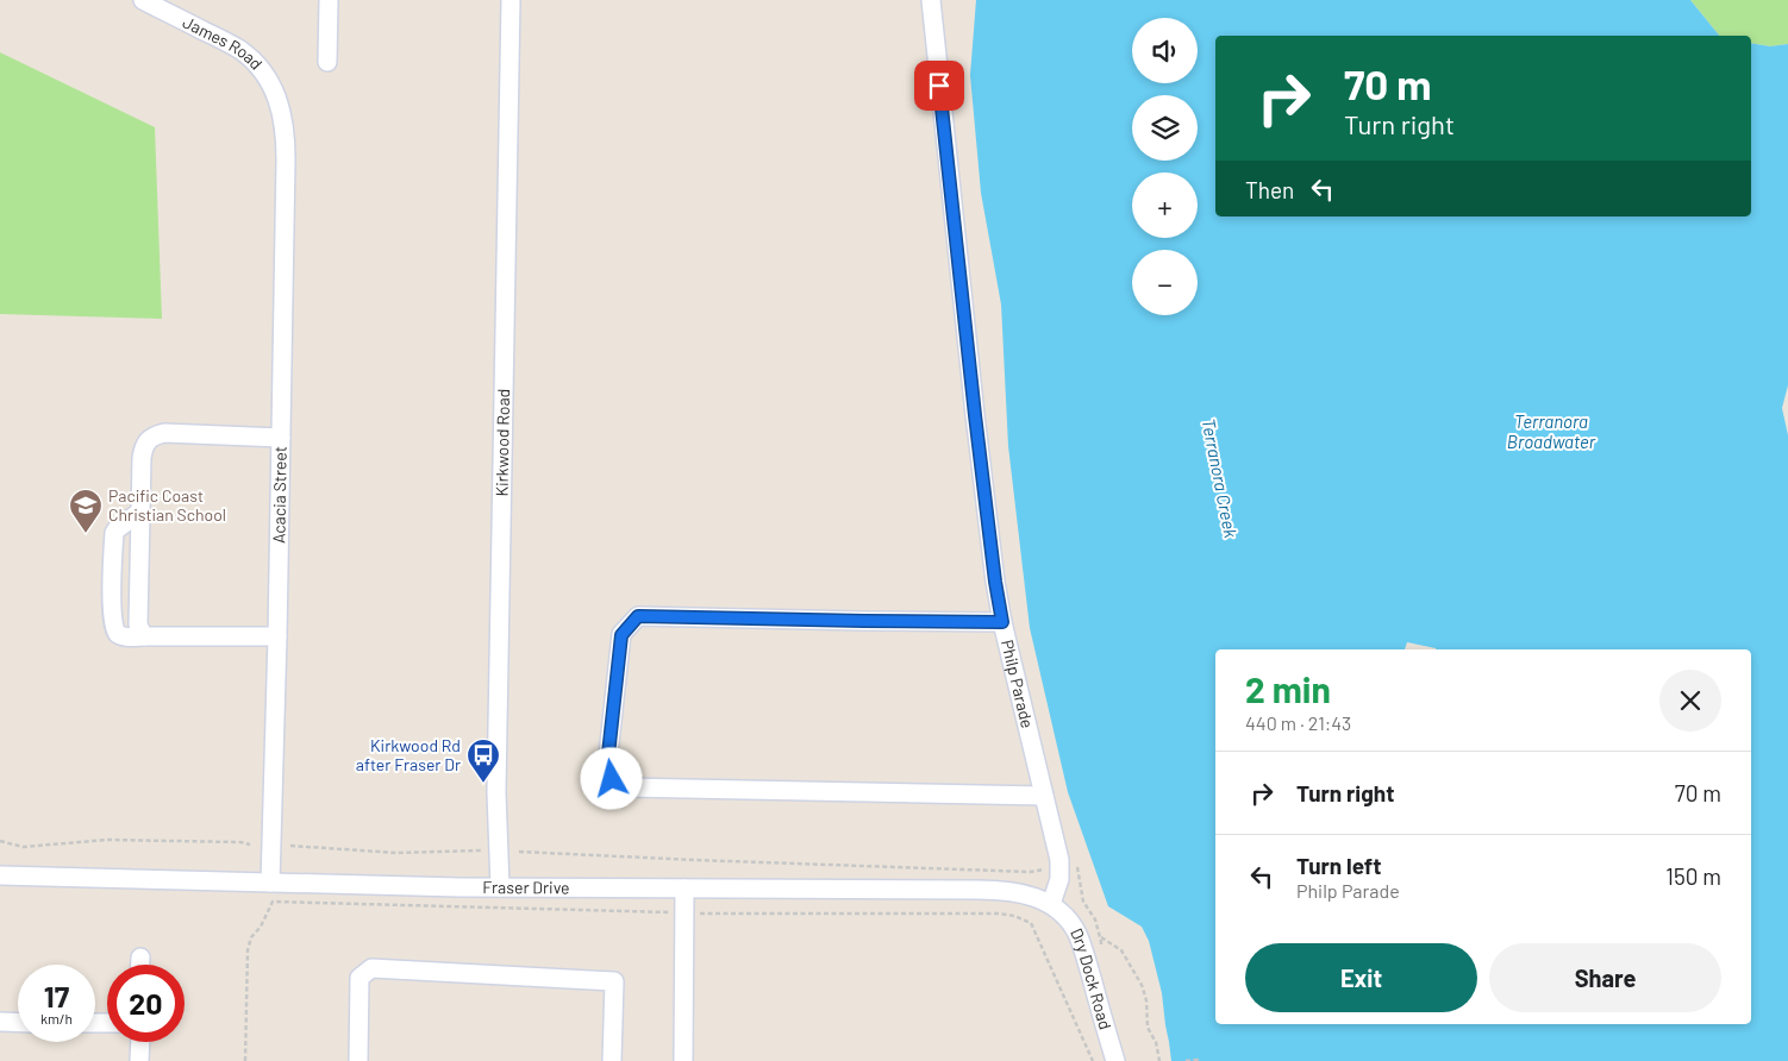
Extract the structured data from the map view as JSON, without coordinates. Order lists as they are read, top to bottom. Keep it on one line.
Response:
{"streets":{"street":["James Road","Kirkwood Road","Acacia Street","Philp Parade","Fraser Drive","Dry Dock Road"]},"crossings":[["James Road","Acacia Street"],["Kirkwood Road","Fraser Drive"],["Acacia Street","Fraser Drive"],["Philp Parade","Fraser Drive"],["Philp Parade","Dry Dock Road"],["Fraser Drive","Dry Dock Road"]],"water":["Terranora Broadwater","Terranora Creek"],"places":{"school or university":["Pacific Coast Christian School"],"bus stop":["Kirkwood Rd after Fraser Dr"]},"page":{"map_buttons":["+","−"],"turn":["70 m","Turn right"],"then":"Then","heading":["2 min","440 m · 21:43"],"list":[{"name":"Turn right","value":"70 m"},{"name":"Turn left","note":"Philp Parade","value":"150 m"}],"buttons":["Exit","Share"],"speed":"17 km/h","limit":"20"}}
